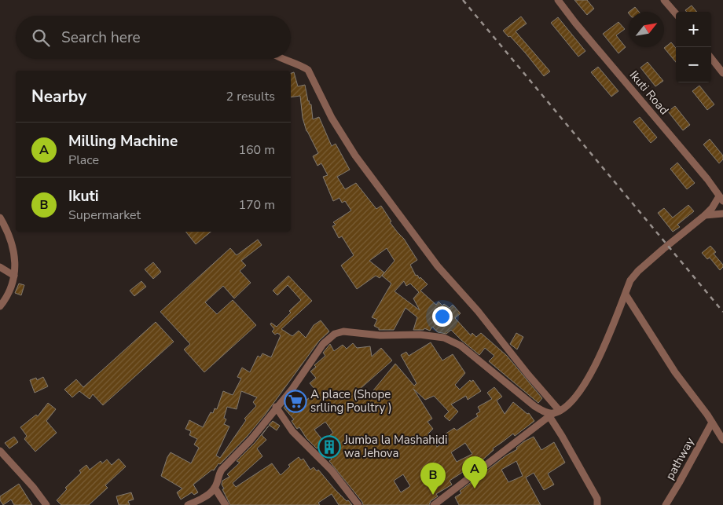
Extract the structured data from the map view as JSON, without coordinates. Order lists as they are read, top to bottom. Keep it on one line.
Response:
{"streets":{"street":["Ikuti Road","pathway"]},"places":{"supermarket":["A place (Shope srlling Poultry )"],"building":["Jumba la Mashahidi wa Jehova"]},"north":"top right","page":{"map_buttons":["+","−"],"search":"Search here","heading":["Nearby","2 results"],"list":[{"mark":"A","name":"Milling Machine","note":"Place","value":"160 m"},{"mark":"B","name":"Ikuti","note":"Supermarket","value":"170 m"}],"pins":["A","B"]}}
